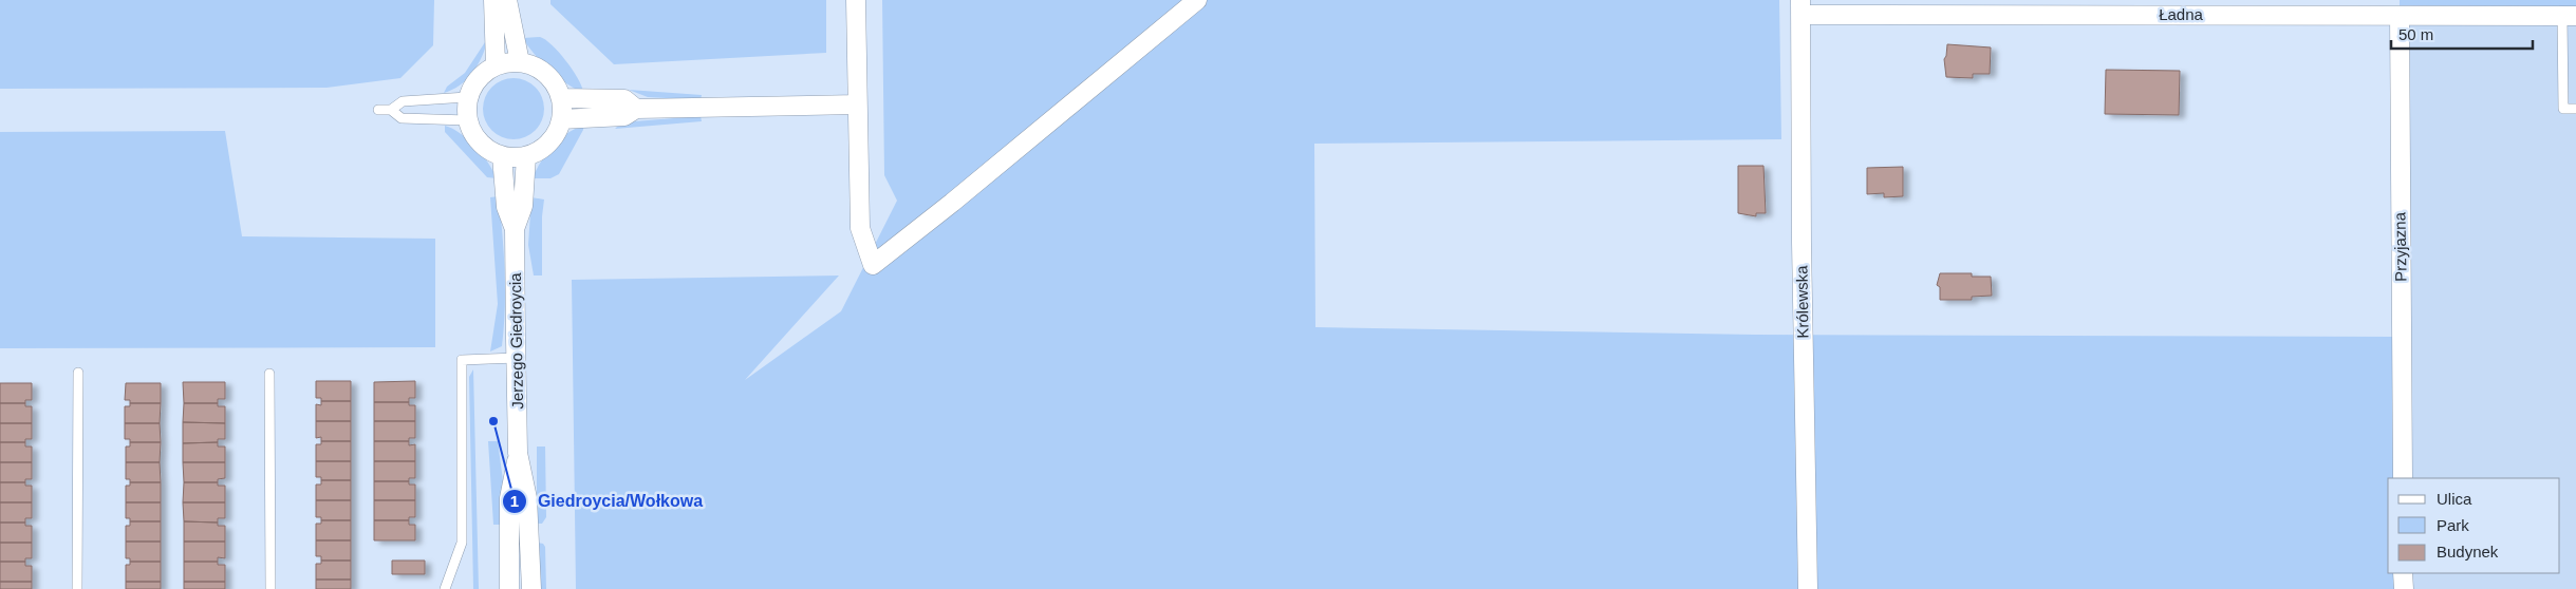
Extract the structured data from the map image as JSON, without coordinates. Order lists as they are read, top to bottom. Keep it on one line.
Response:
{"streets":{"street":["Ładna","Przyjazna","Królewska","Jerzego Giedroycia"]},"crossings":[["Ładna","Przyjazna"],["Ładna","Królewska"]],"places":["Giedroycia/Wołkowa"],"legend":["Ulica","Park","Budynek"],"scale_bar":"50 m"}
